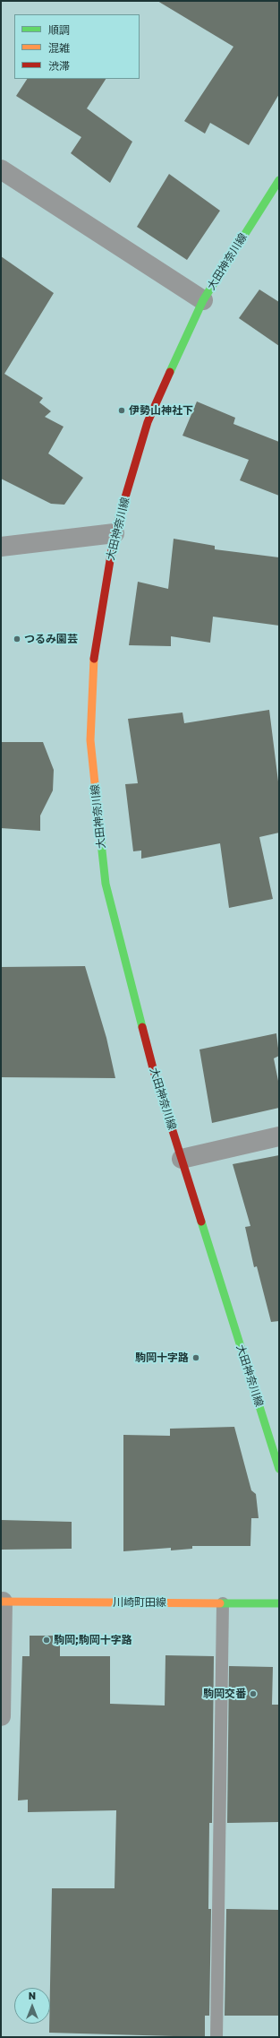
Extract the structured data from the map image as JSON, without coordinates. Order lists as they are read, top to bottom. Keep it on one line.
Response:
{"streets":{"main road":["大田神奈川線","川崎町田線"]},"places":["伊勢山神社下","つるみ園芸","駒岡十字路","駒岡;駒岡十字路","駒岡交番"],"legend":["順調","混雑","渋滞"],"north":"top"}
